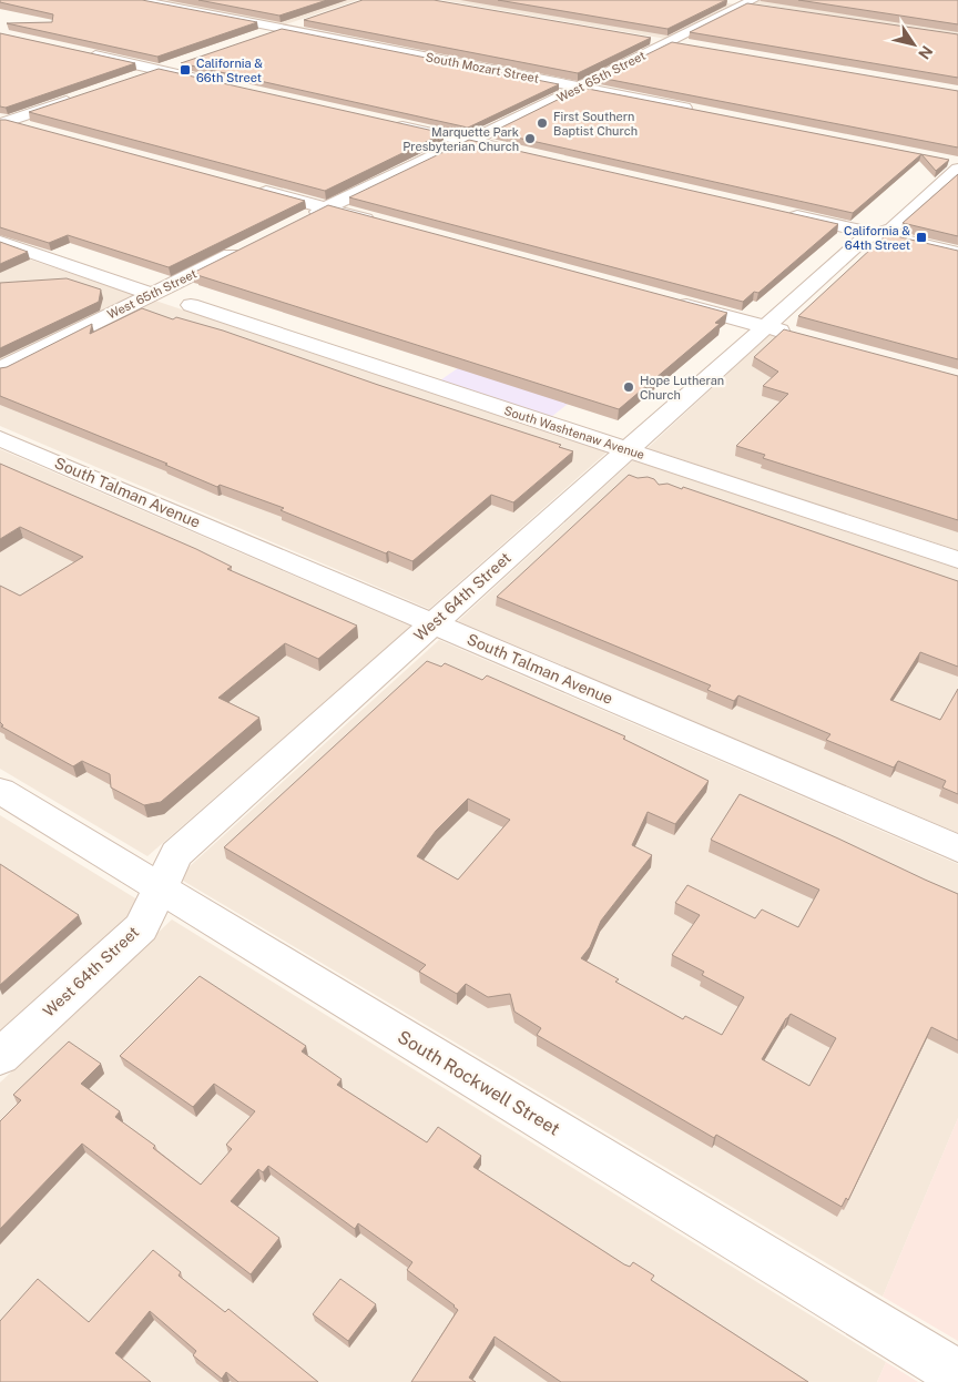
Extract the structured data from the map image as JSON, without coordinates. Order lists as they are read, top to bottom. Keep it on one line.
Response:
{"streets":{"street":["South Mozart Street","West 65th Street","South Washtenaw Avenue","South Talman Avenue","West 64th Street","South Rockwell Street"]},"crossings":[["South Mozart Street","West 65th Street"],["South Washtenaw Avenue","West 64th Street"],["South Talman Avenue","West 64th Street"],["West 64th Street","South Rockwell Street"]],"places":{"transit":["California & 66th Street","California & 64th Street"],"other":["First Southern Baptist Church","Marquette Park Presbyterian Church","Hope Lutheran Church"]},"north":"bottom right"}
